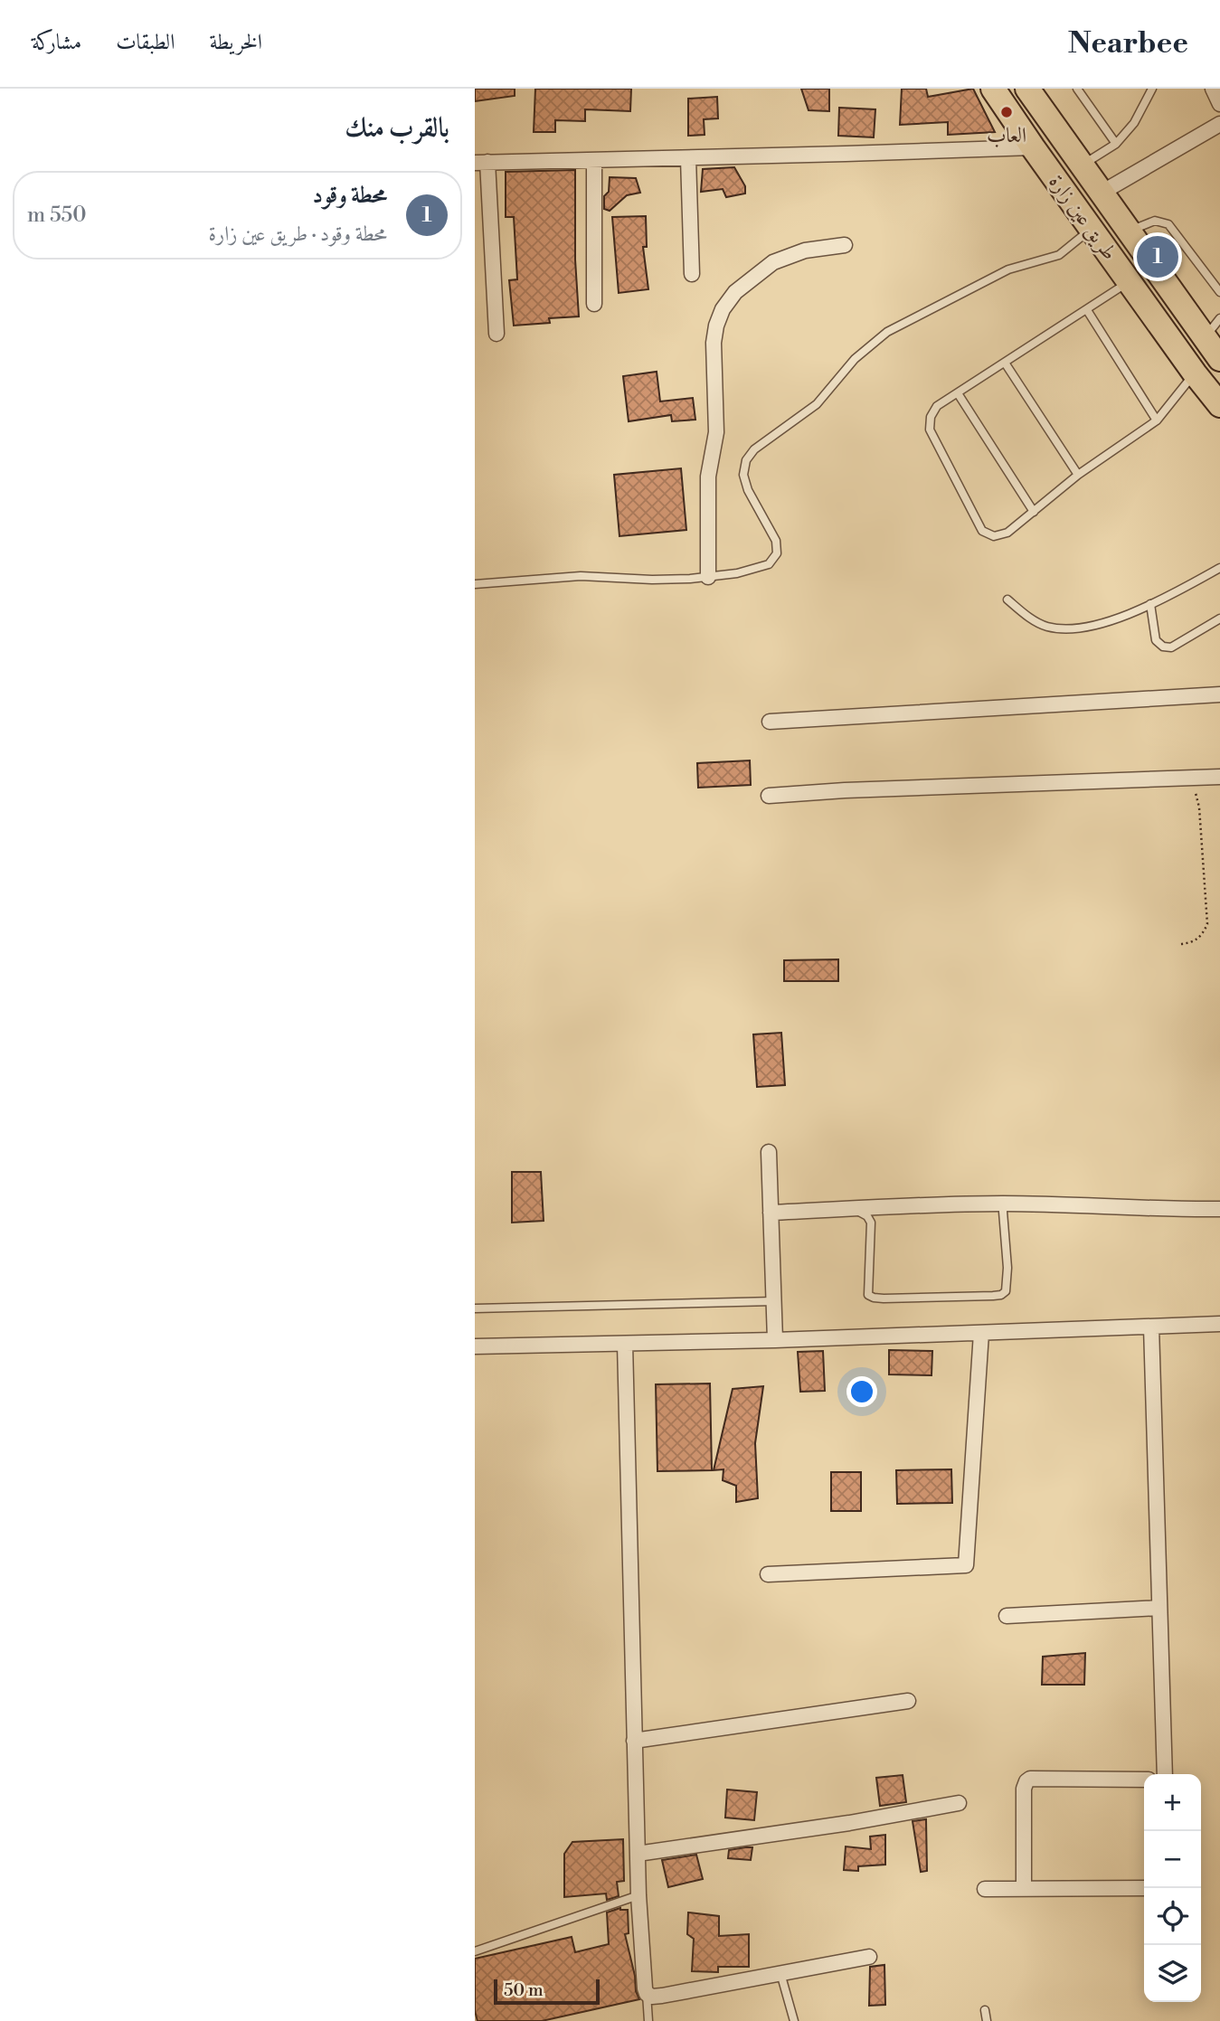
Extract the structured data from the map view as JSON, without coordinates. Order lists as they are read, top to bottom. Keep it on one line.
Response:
{"streets":{"main road":["طريق عين زارة"]},"places":["العاب"],"scale_bar":"50 m","page":{"header":"Nearbee","nav":["الخريطة","الطبقات","مشاركة"],"heading":"بالقرب منك","list":[{"mark":"1","name":"محطة وقود","note":"محطة وقود · طريق عين زارة","value":"550 m"}],"pins":"1","map_buttons":["+","−"],"scale":"50 m"}}
